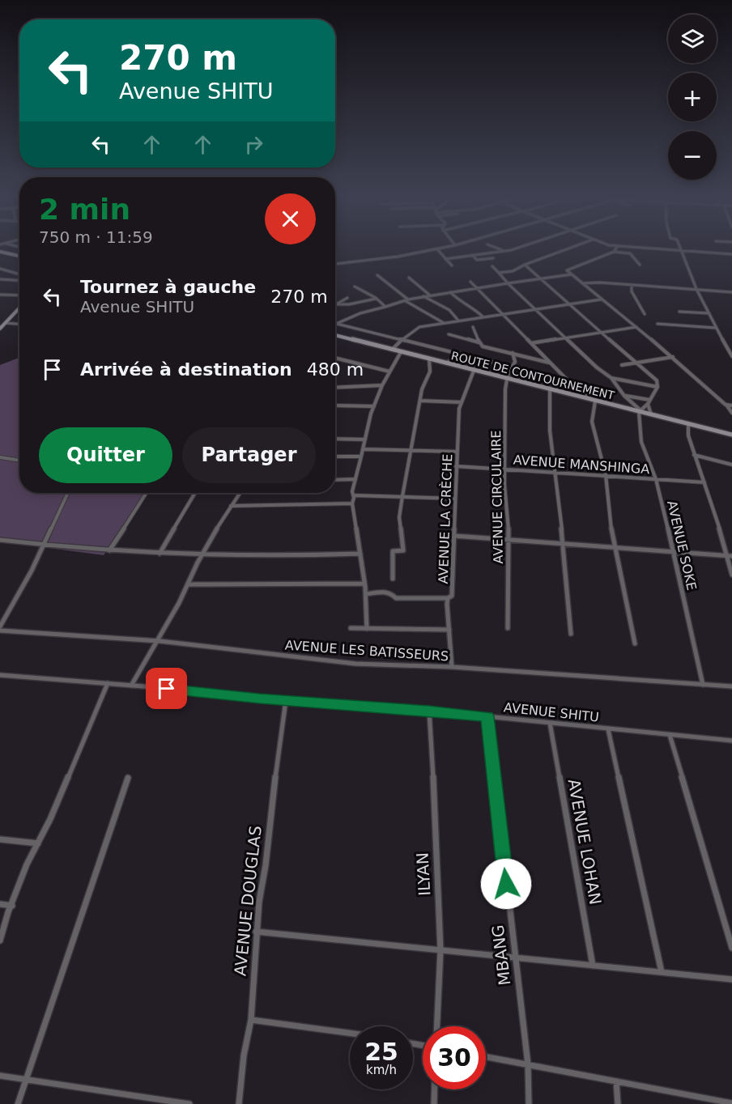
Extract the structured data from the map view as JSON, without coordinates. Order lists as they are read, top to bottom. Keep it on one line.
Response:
{"streets":{"street":["ROUTE DE CONTOURNEMENT","AVENUE MANSHINGA","AVENUE CIRCULAIRE","AVENUE LA CRÈCHE","AVENUE SOKE","AVENUE LES BATISSEURS","AVENUE SHITU","AVENUE LOHAN","ILYAN","AVENUE DOUGLAS","MBANG"]},"crossings":[["ROUTE DE CONTOURNEMENT","AVENUE CIRCULAIRE"],["ROUTE DE CONTOURNEMENT","AVENUE LA CRÈCHE"],["ROUTE DE CONTOURNEMENT","AVENUE SOKE"],["AVENUE MANSHINGA","AVENUE CIRCULAIRE"],["AVENUE MANSHINGA","AVENUE LA CRÈCHE"],["AVENUE MANSHINGA","AVENUE SOKE"],["AVENUE LA CRÈCHE","AVENUE LES BATISSEURS"],["AVENUE SOKE","AVENUE LES BATISSEURS"],["AVENUE SHITU","AVENUE LOHAN"],["AVENUE SHITU","ILYAN"],["AVENUE SHITU","AVENUE DOUGLAS"],["AVENUE SHITU","MBANG"]],"page":{"map_buttons":["+","−"],"turn":["270 m","Avenue SHITU"],"heading":["2 min","750 m · 11:59"],"list":[{"name":"Tournez à gauche","note":"Avenue SHITU","value":"270 m"},{"name":"Arrivée à destination","value":"480 m"}],"buttons":["Quitter","Partager"],"speed":"25 km/h","limit":"30"}}
